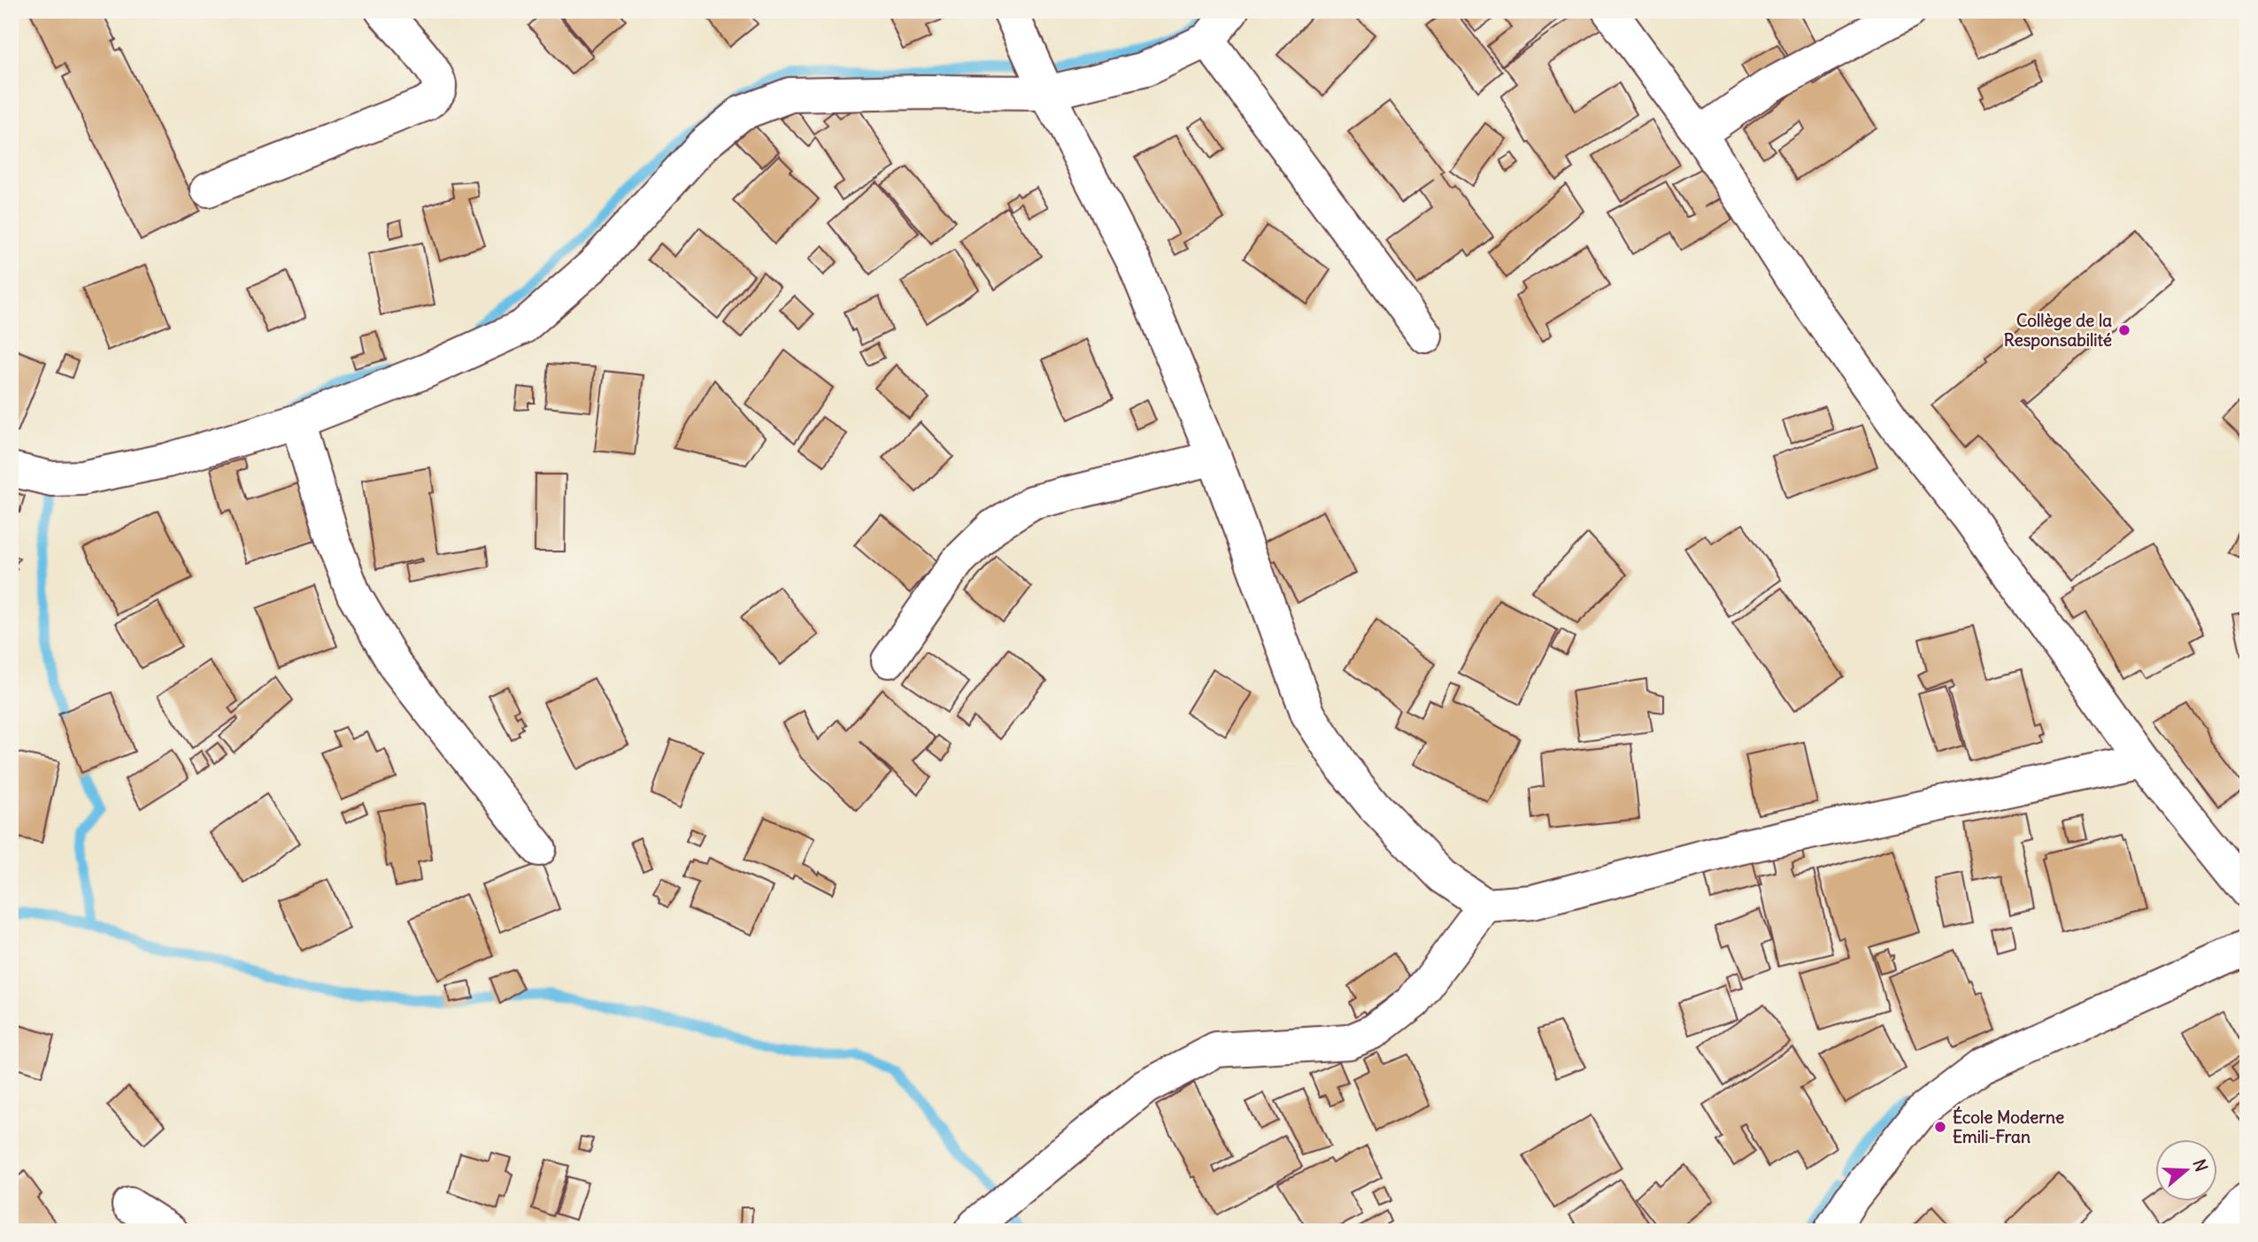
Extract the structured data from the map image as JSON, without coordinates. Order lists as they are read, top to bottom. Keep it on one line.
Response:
{"places":["Collège de la Responsabilité","École Moderne Emili-Fran"],"north":"right"}
